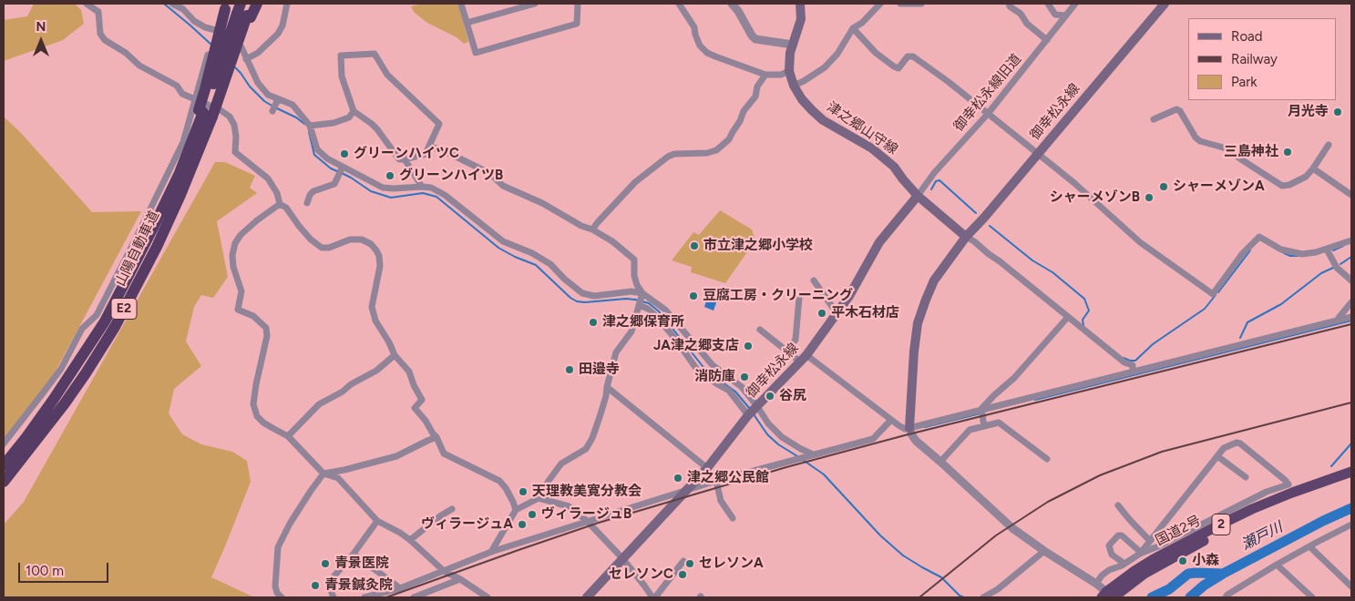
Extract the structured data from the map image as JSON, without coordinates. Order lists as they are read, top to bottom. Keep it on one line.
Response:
{"streets":{"highway":["山陽自動車道","E2","2","国道2号"],"main road":["御幸松永線","津之郷山守線"],"street":["御幸松永線旧道"]},"crossings":[["御幸松永線旧道","御幸松永線"],["御幸松永線旧道","津之郷山守線"],["御幸松永線","津之郷山守線"]],"water":["瀬戸川"],"places":["月光寺","三島神社","グリーンハイツC","グリーンハイツB","シャーメゾンA","シャーメゾンB","市立津之郷小学校","豆腐工房・クリーニング","平木石材店","津之郷保育所","JA津之郷支店","田邉寺","消防庫","谷尻","津之郷公民館","天理教美寛分教会","ヴィラージュB","ヴィラージュA","小森","青景医院","セレソンA","セレソンC","青景鍼灸院"],"legend":["Road","Railway","Park"],"scale_bar":"100 m","north":"top"}
